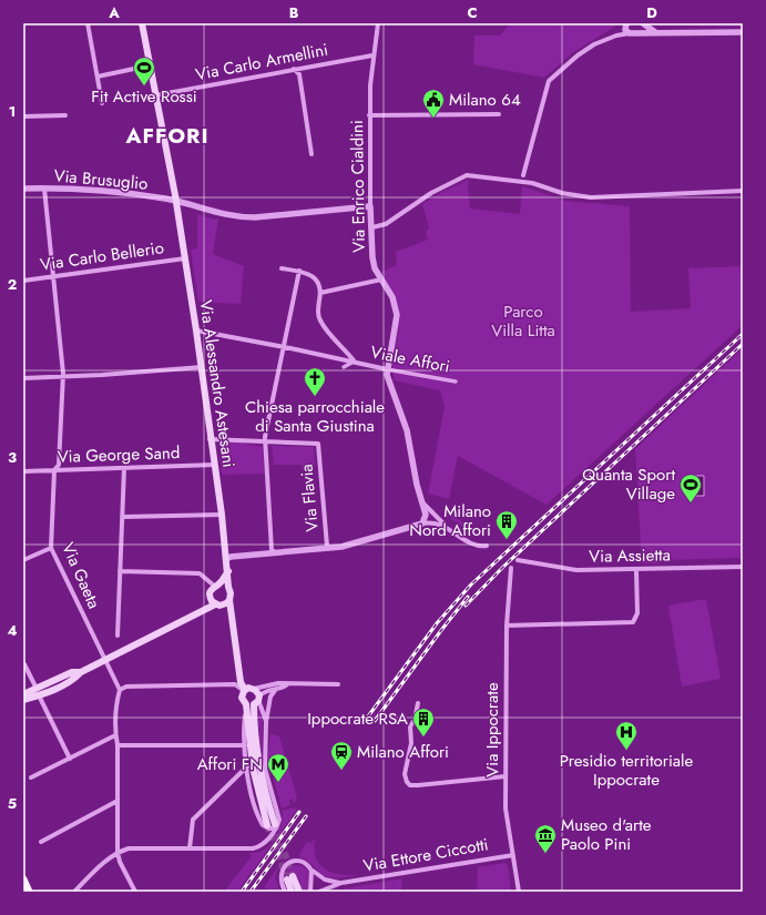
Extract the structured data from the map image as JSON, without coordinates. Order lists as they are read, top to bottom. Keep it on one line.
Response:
{"streets":{"main road":["Via Alessandro Astesani"],"street":["Via Carlo Armellini","Via Brusuglio","Via Enrico Cialdini","Via Carlo Bellerio","Viale Affori","Via George Sand","Via Flavia","Via Assietta","Via Gaeta","Via Ippocrate","Via Ettore Ciccotti"]},"crossings":[["Via Carlo Armellini","Via Enrico Cialdini"],["Via Carlo Armellini","Via Alessandro Astesani"],["Via Brusuglio","Via Enrico Cialdini"],["Via Brusuglio","Via Alessandro Astesani"],["Via Brusuglio","Via Gaeta"],["Via Enrico Cialdini","Viale Affori"],["Via Carlo Bellerio","Via Alessandro Astesani"],["Via Carlo Bellerio","Via Gaeta"],["Via Alessandro Astesani","Via George Sand"],["Via George Sand","Via Gaeta"],["Via Ippocrate","Via Ettore Ciccotti"]],"districts":["AFFORI"],"parks":["Parco Villa Litta"],"places":{"sports":["Fit Active Rossi","Quanta Sport Village"],"public building":["Milano 64"],"church":["Chiesa parrocchiale di Santa Giustina"],"building":["Milano Nord Affori","Ippocrate RSA"],"hospital":["Presidio territoriale Ippocrate"],"station":["Milano Affori"],"metro station":["Affori FN"],"museum":["Museo d'arte Paolo Pini"]},"grid":{"columns":["A","B","C","D"],"rows":["1","2","3","4","5"]}}
